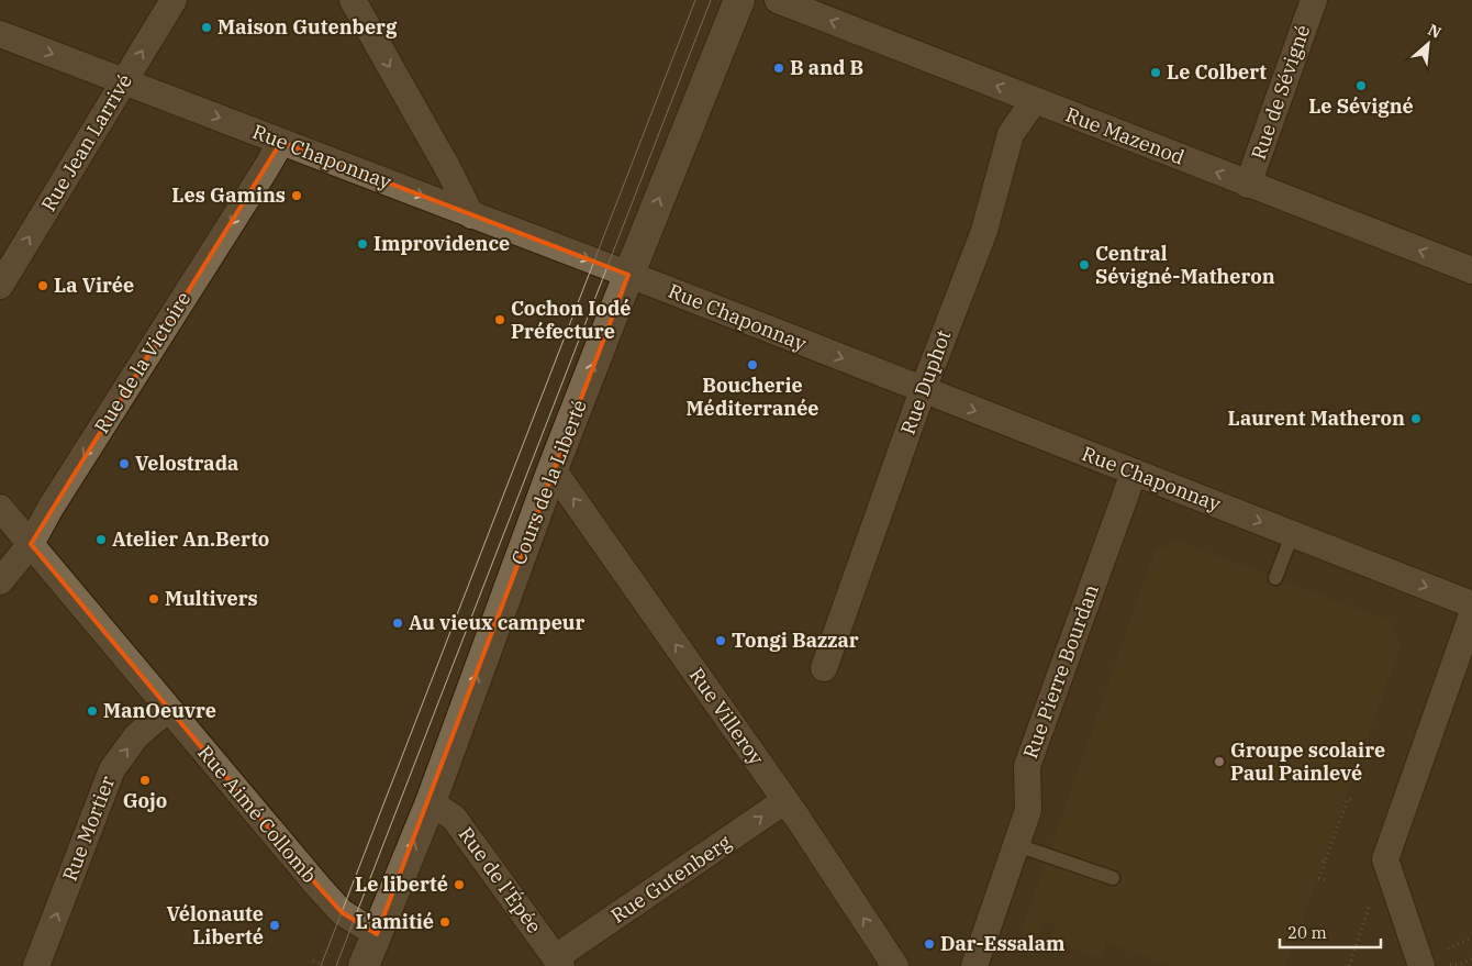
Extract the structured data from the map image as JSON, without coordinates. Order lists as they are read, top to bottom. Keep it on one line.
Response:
{"streets":{"street":["Rue de Sévigné","Rue Mazenod","Rue Jean Larrivé","Rue Chaponnay","Rue de la Victoire","Rue Duphot","Cours de la Liberté","Rue Pierre Bourdan","Rue Villeroy","Rue Aimé Collomb","Rue Mortier","Rue Gutenberg","Rue de l'Épée"]},"crossings":[["Rue de Sévigné","Rue Mazenod"],["Rue Mazenod","Rue Duphot"],["Rue Jean Larrivé","Rue Chaponnay"],["Rue Chaponnay","Rue de la Victoire"],["Rue Chaponnay","Rue Duphot"],["Rue Chaponnay","Cours de la Liberté"],["Rue Chaponnay","Rue Pierre Bourdan"],["Rue de la Victoire","Rue Aimé Collomb"],["Cours de la Liberté","Rue Villeroy"],["Cours de la Liberté","Rue Aimé Collomb"],["Cours de la Liberté","Rue de l'Épée"],["Rue Villeroy","Rue Gutenberg"],["Rue Aimé Collomb","Rue Mortier"],["Rue Gutenberg","Rue de l'Épée"]],"one_way":["Rue Mazenod","Rue Jean Larrivé","Rue Chaponnay","Rue de la Victoire","Cours de la Liberté","Rue Villeroy","Rue Mortier","Rue Gutenberg"],"places":["Maison Gutenberg","B and B","Le Colbert","Le Sévigné","Les Gamins","Improvidence","Central Sévigné-Matheron","La Virée","Cochon Iodé Préfecture","Boucherie Méditerranée","Laurent Matheron","Velostrada","Atelier An.Berto","Multivers","Au vieux campeur","Tongi Bazzar","ManOeuvre","Groupe scolaire Paul Painlevé","Gojo","Le liberté","L'amitié","Vélonaute Liberté","Dar-Essalam"],"scale_bar":"20 m","north":"top right"}
